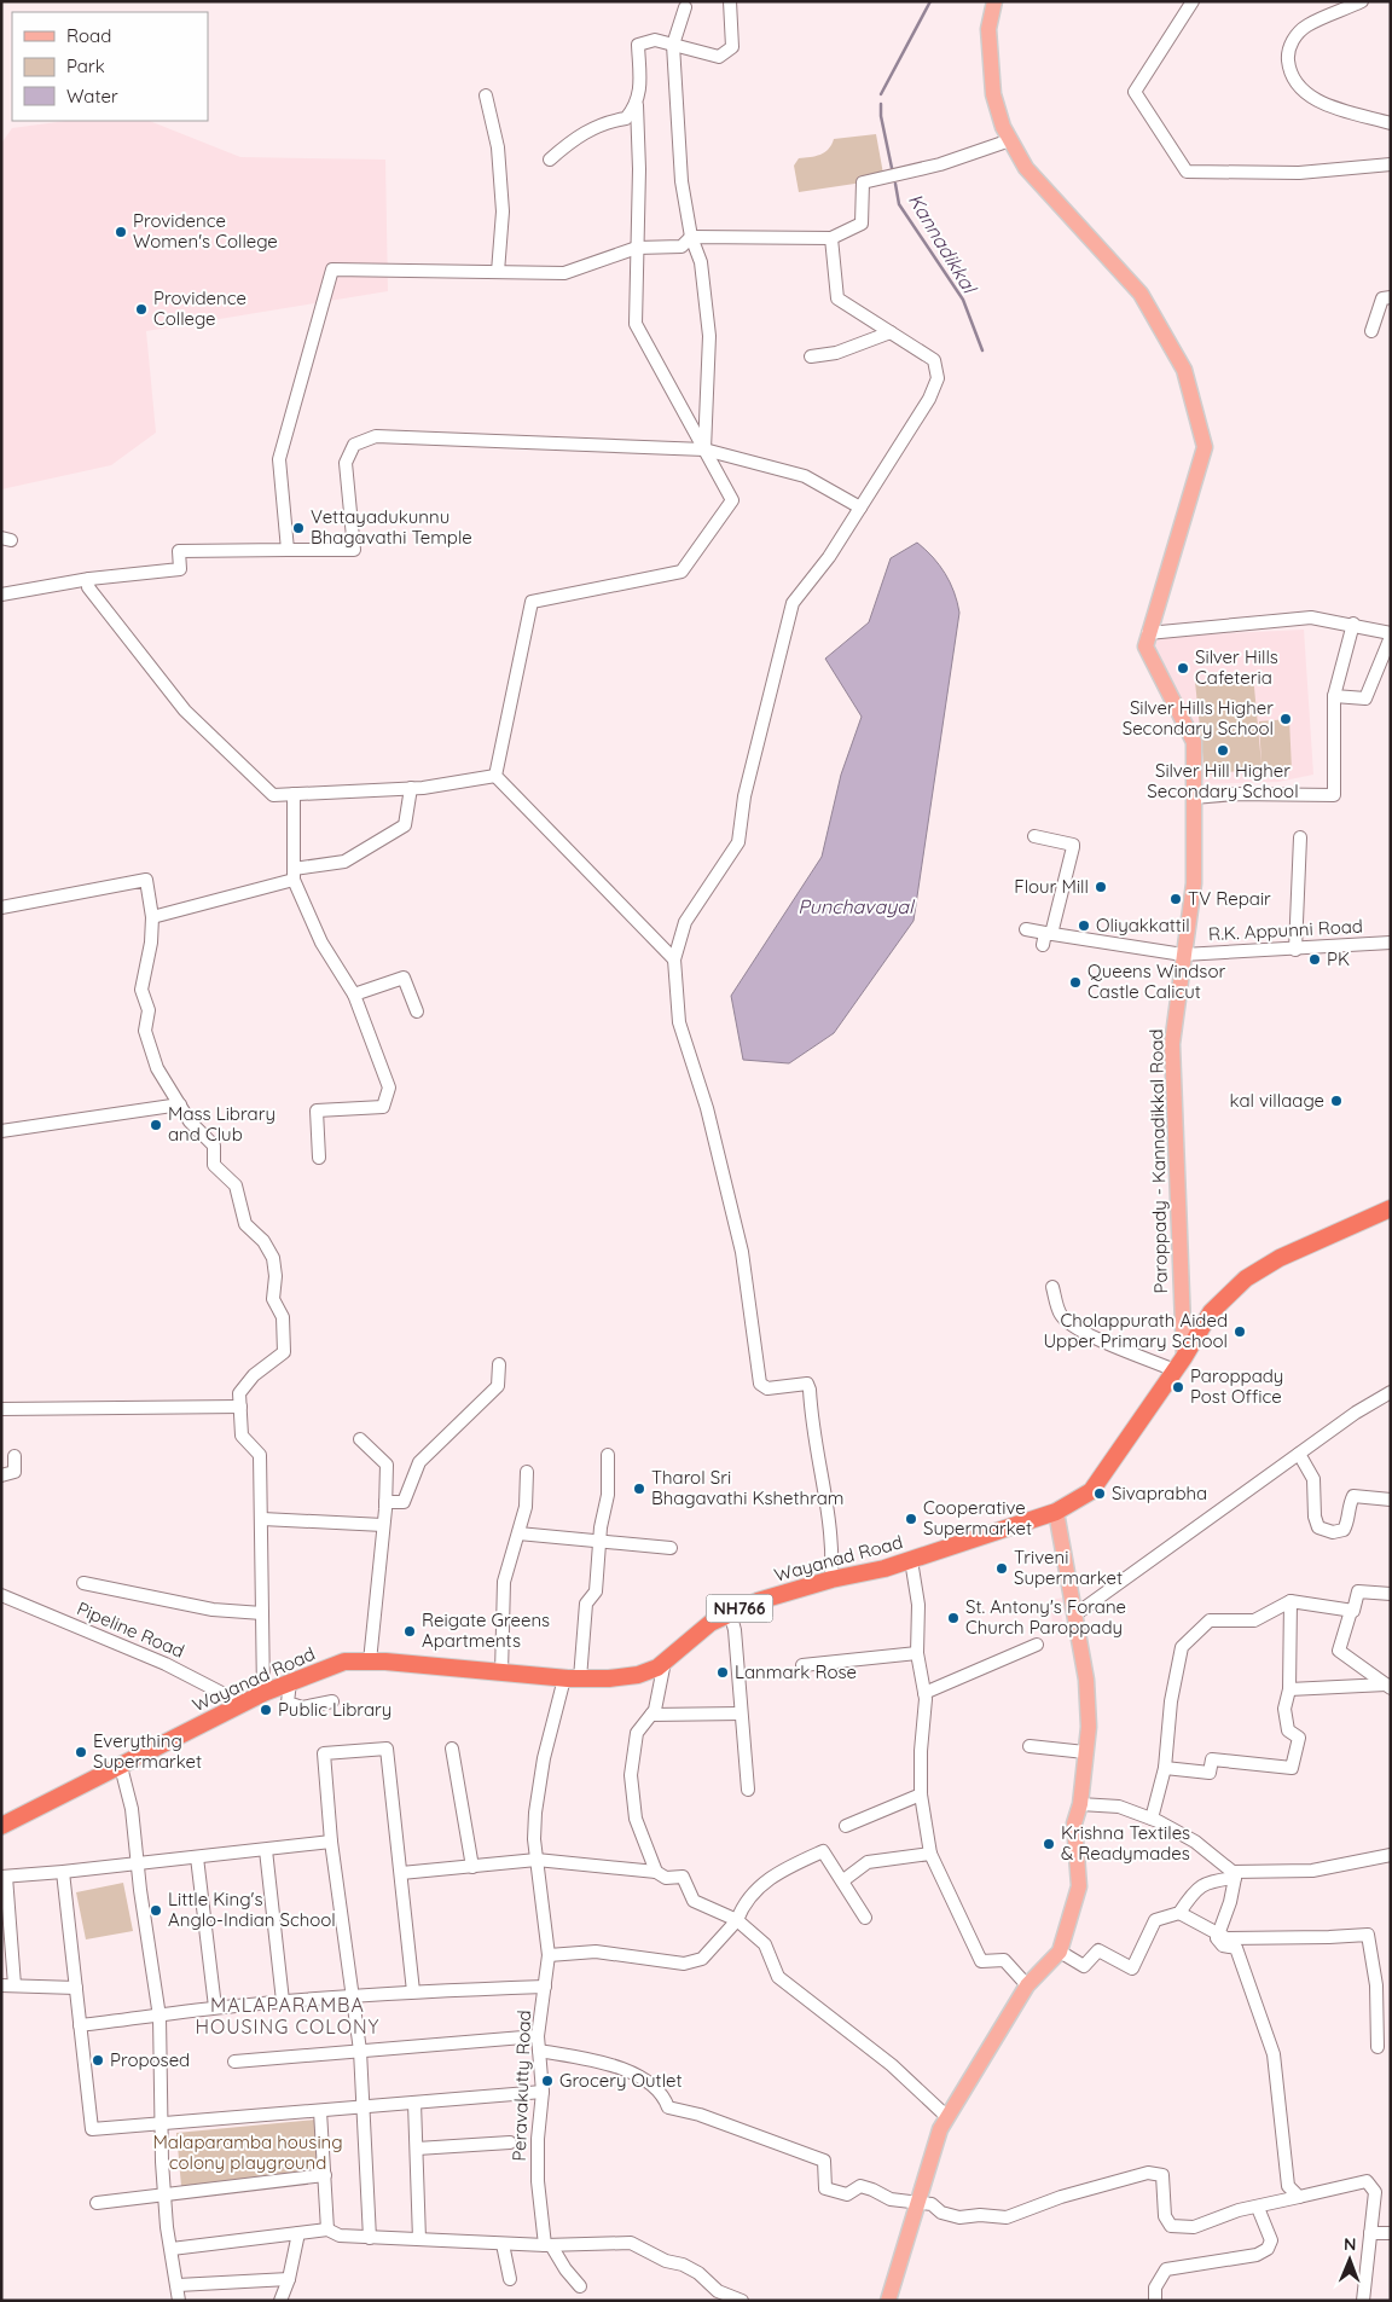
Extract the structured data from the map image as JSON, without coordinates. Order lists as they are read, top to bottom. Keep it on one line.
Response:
{"streets":{"highway":["Wayanad Road","NH766"],"main road":["Paroppady - Kannadikkal Road"],"street":["R.K. Appunni Road","Pipeline Road","Peravakutty Road"]},"crossings":[["R.K. Appunni Road","Paroppady - Kannadikkal Road"],["Paroppady - Kannadikkal Road","Wayanad Road"],["Wayanad Road","Pipeline Road"],["Wayanad Road","Peravakutty Road"]],"districts":["MALAPARAMBA HOUSING COLONY"],"water":["Kannadikkal","Punchavayal"],"parks":["Malaparamba housing colony playground"],"places":["Providence Women's College","Providence College","Vettayadukunnu Bhagavathi Temple","Silver Hills Cafeteria","Silver Hills Higher Secondary School","Silver Hill Higher Secondary School","Flour Mill","TV Repair","Oliyakkattil","PK","Queens Windsor Castle Calicut","kal villaage","Mass Library and Club","Cholappurath Aided Upper Primary School","Paroppady Post Office","Tharol Sri Bhagavathi Kshethram","Sivaprabha","Cooperative Supermarket","Triveni Supermarket","St. Antony's Forane Church Paroppady","Reigate Greens Apartments","Lanmark Rose","Public Library","Everything Supermarket","Krishna Textiles & Readymades","Little King's Anglo-Indian School","Proposed","Grocery Outlet"],"legend":["Road","Park","Water"],"north":"top"}
